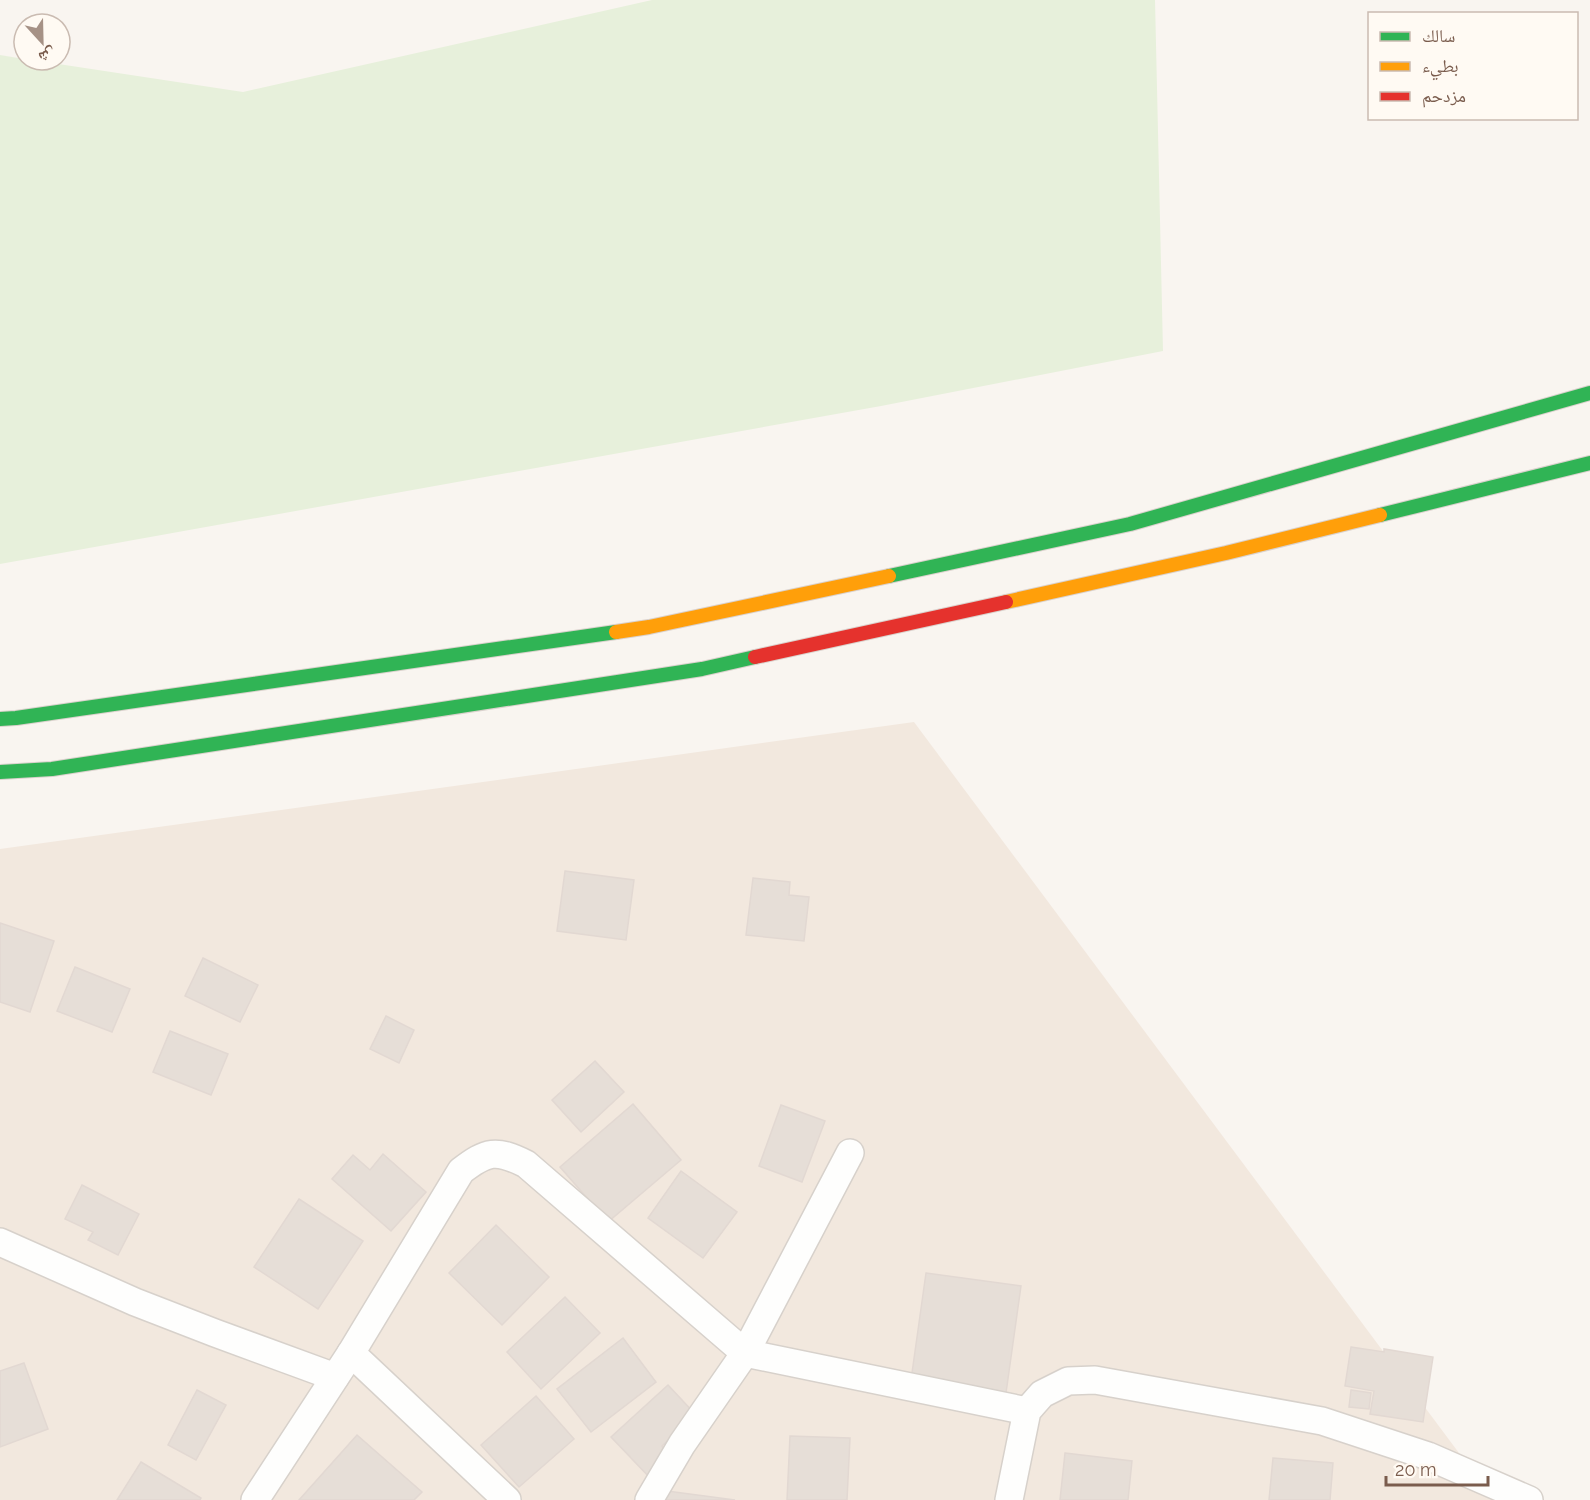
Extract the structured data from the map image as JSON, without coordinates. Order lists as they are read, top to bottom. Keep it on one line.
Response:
{"legend":["سالك","بطيء","مزدحم"],"scale_bar":"20 m","north":"bottom"}
